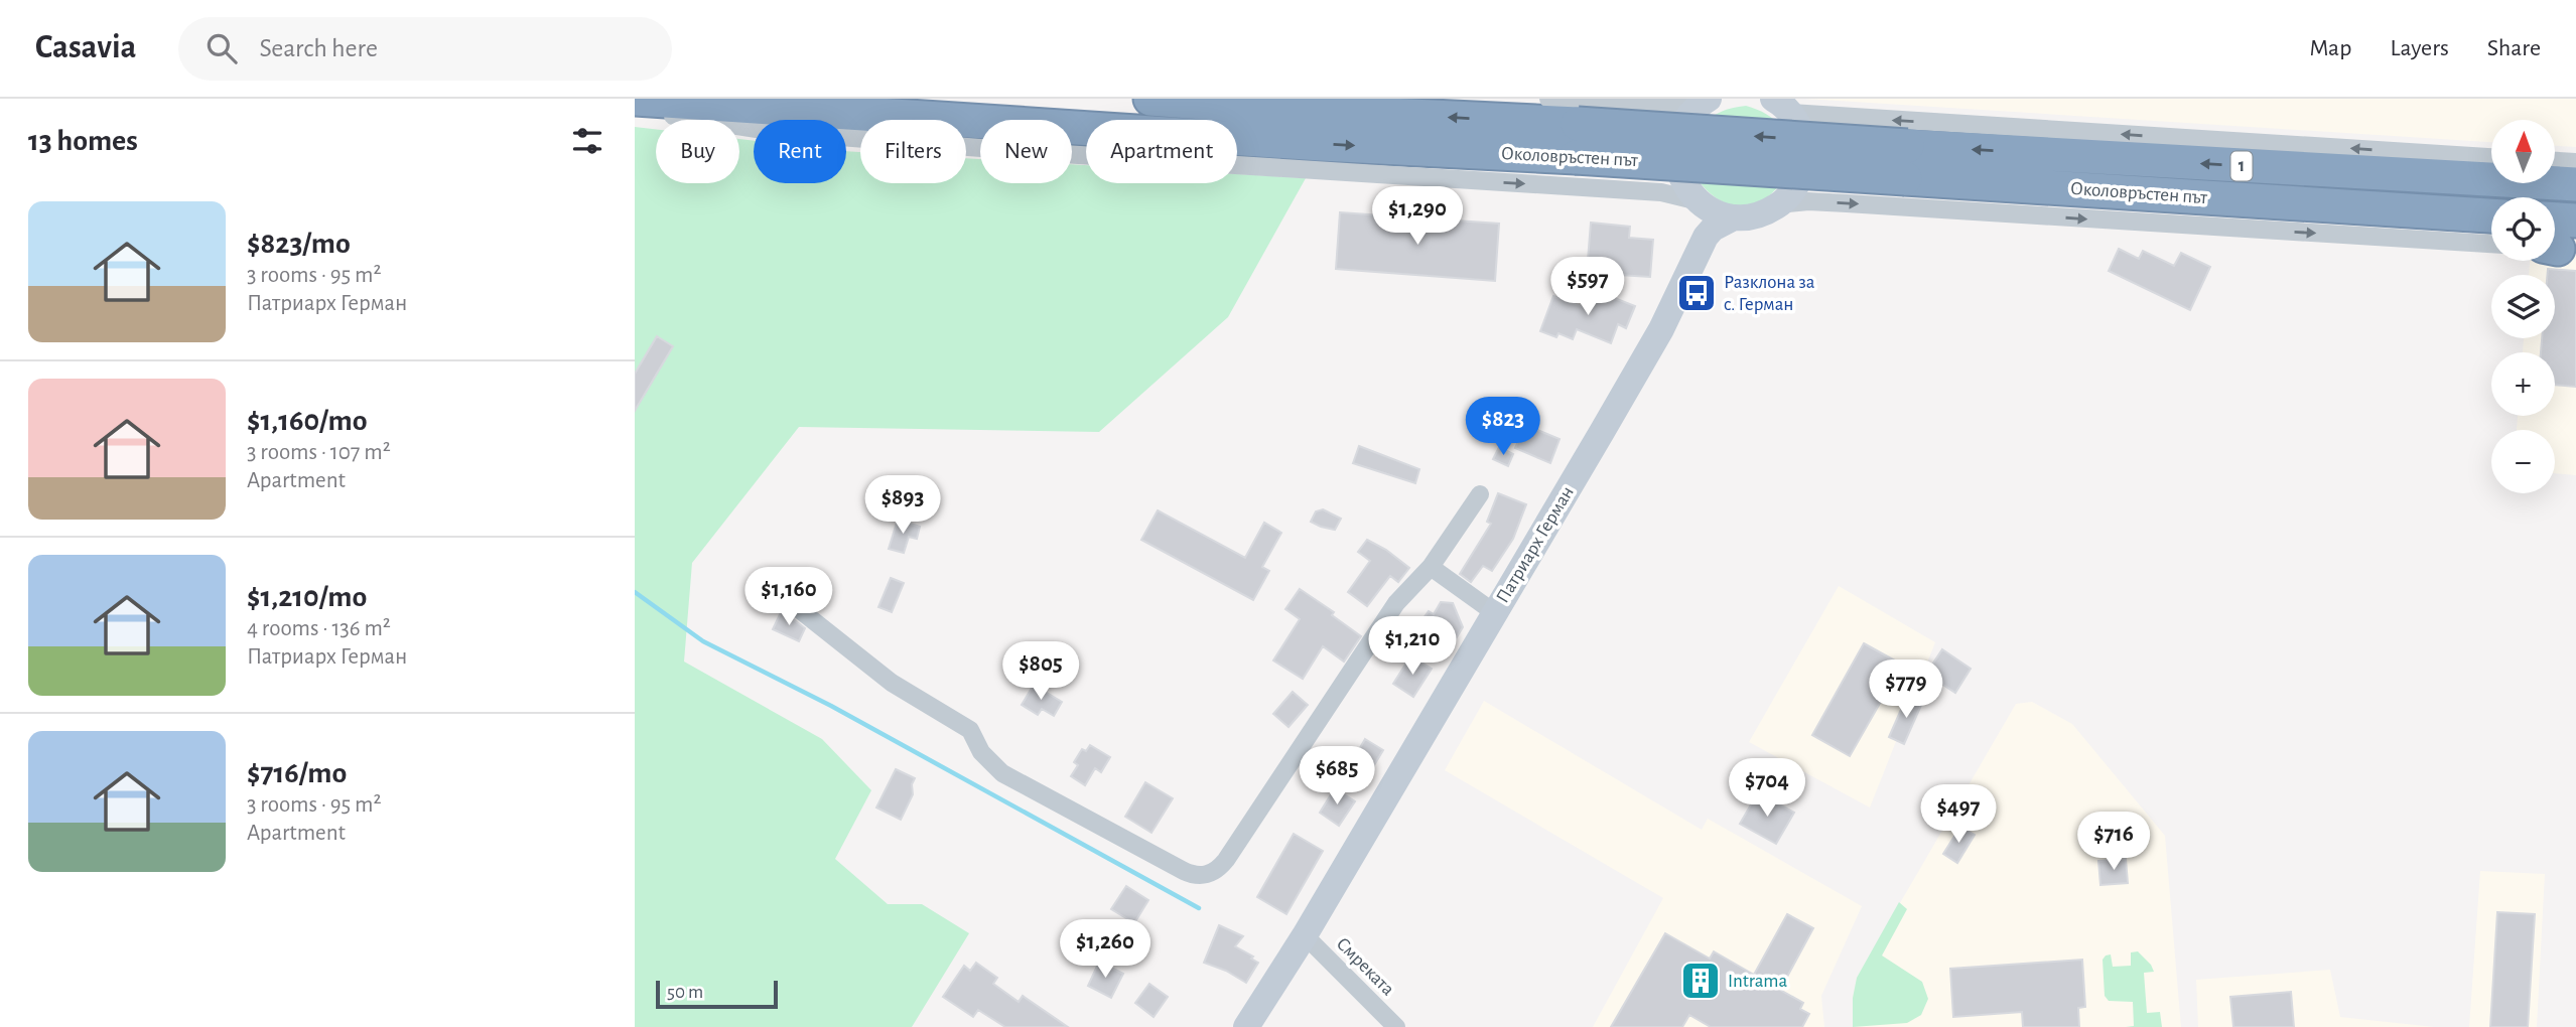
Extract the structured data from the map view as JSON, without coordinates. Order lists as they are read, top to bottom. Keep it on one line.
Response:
{"streets":{"highway":["Околовръстен път","1"],"street":["Патриарх Герман","Смреката"]},"crossings":[["Патриарх Герман","Смреката"]],"places":{"bus stop":["Разклона за с. Герман"],"building":["Intrama"]},"scale_bar":"50 m","north":"top","page":{"header":"Casavia","search":"Search here","nav":["Map","Layers","Share"],"heading":"13 homes","map_buttons":["+","−"],"chip":["Buy","Rent","Filters","New","Apartment"],"list":[{"name":"$823/mo","note":"3 rooms · 95 m² · Патриарх Герман"},{"name":"$1,160/mo","note":"3 rooms · 107 m² · Apartment"},{"name":"$1,210/mo","note":"4 rooms · 136 m² · Патриарх Герман"},{"name":"$716/mo","note":"3 rooms · 95 m² · Apartment"}],"price":["$1,290","$597","$823","$893","$1,160","$1,210","$805","$779","$685","$704","$497","$716","$1,260"],"scale":"50 m"}}
